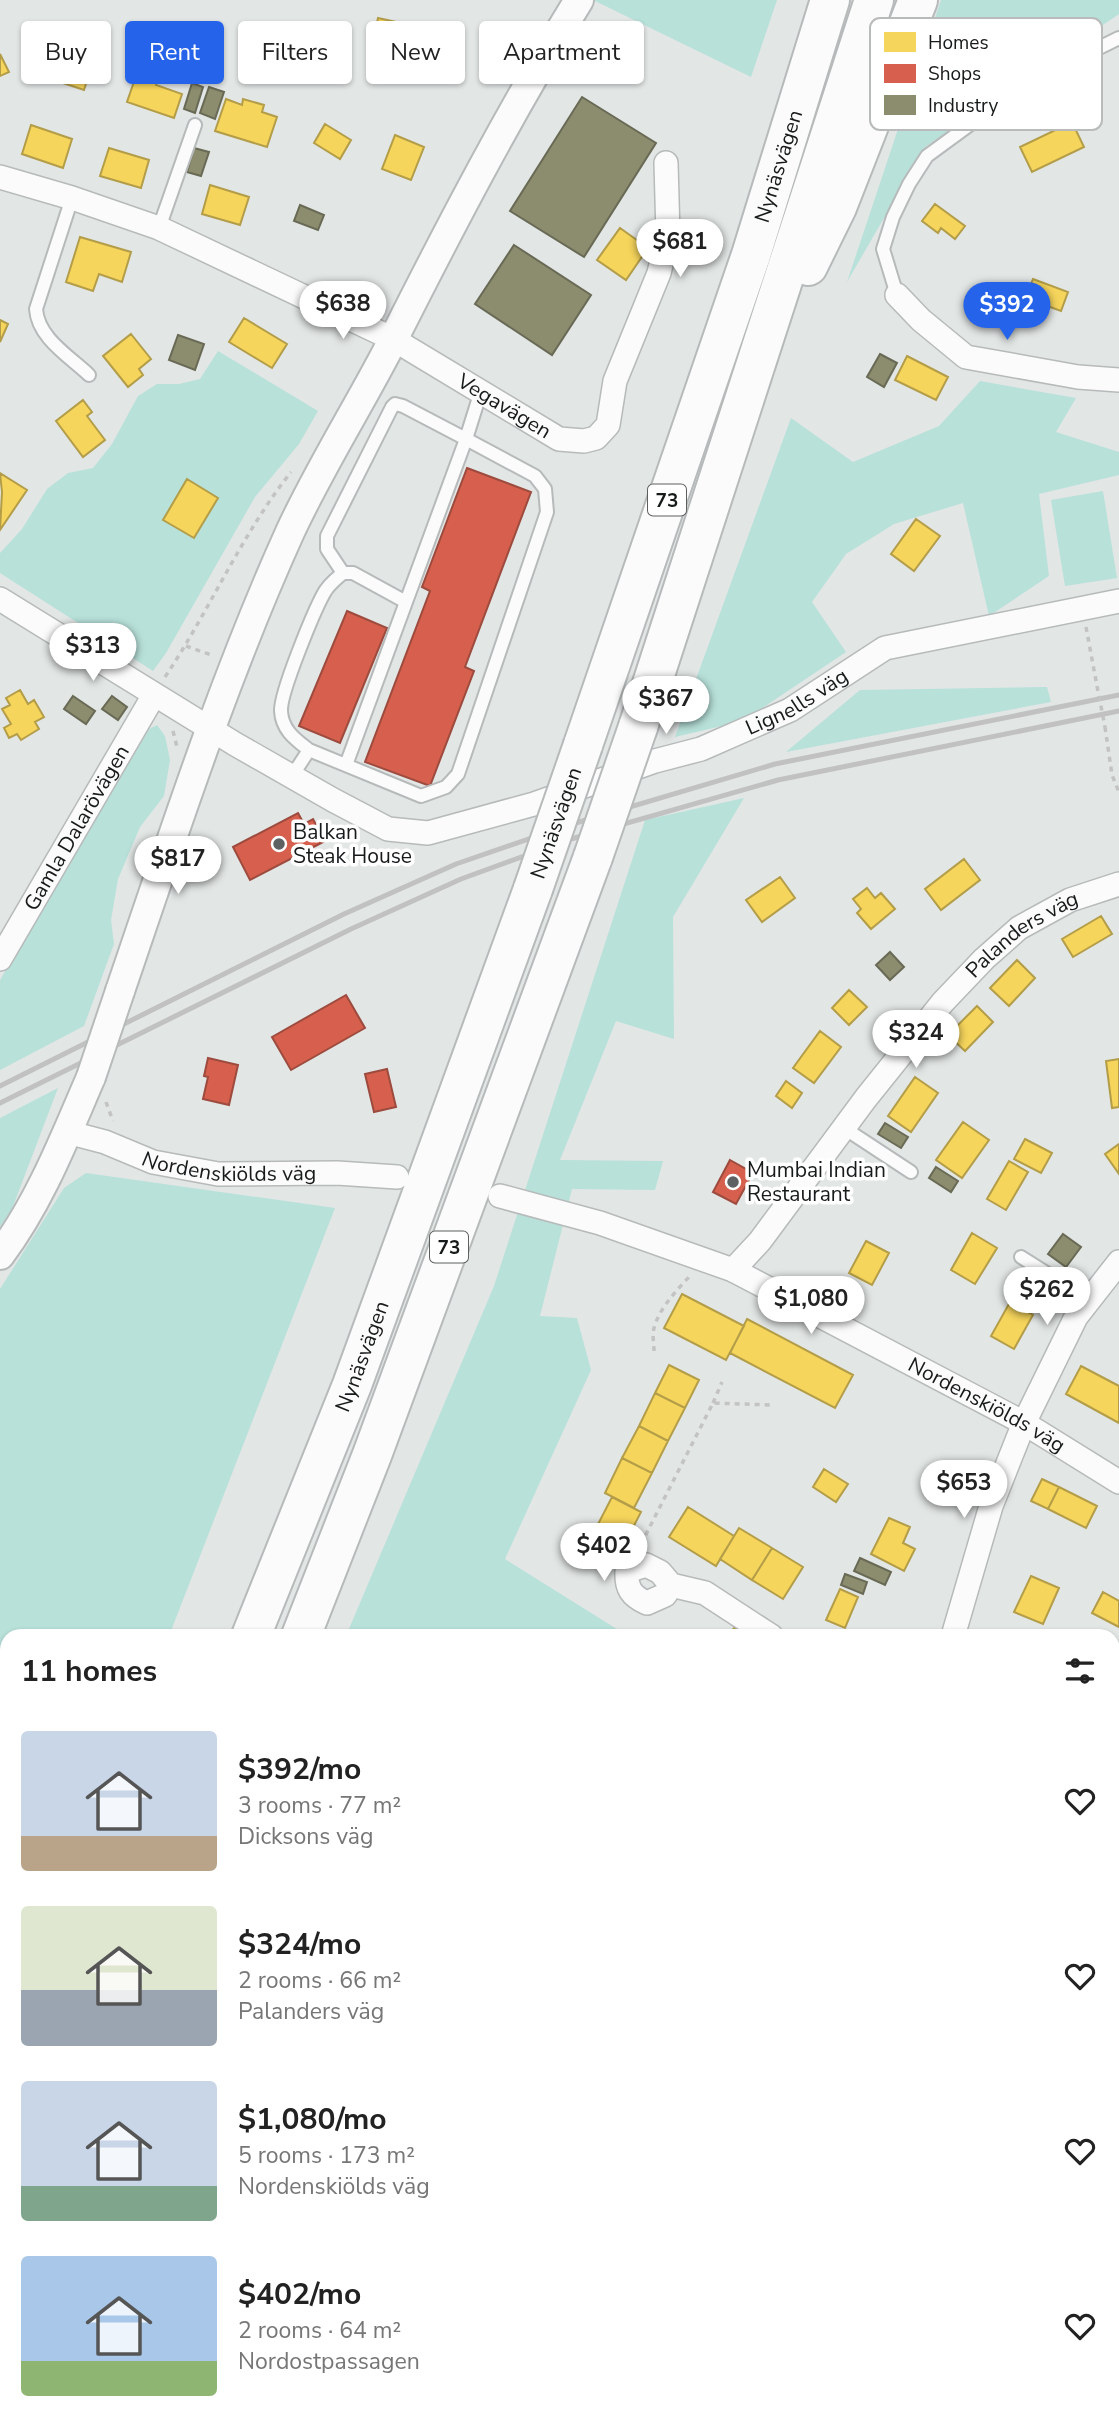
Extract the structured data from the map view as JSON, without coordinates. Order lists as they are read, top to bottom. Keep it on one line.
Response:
{"streets":{"highway":["Nynäsvägen","73"],"street":["Vegavägen","Lignells väg","Gamla Dalarövägen","Palanders väg","Nordenskiölds väg"]},"crossings":[["Lignells väg","Gamla Dalarövägen"],["Palanders väg","Nordenskiölds väg"]],"places":["Balkan Steak House","Mumbai Indian Restaurant"],"legend":["Homes","Shops","Industry"],"page":{"chip":["Buy","Rent","Filters","New","Apartment"],"price":["$681","$638","$392","$313","$367","$817","$324","$262","$1,080","$653","$402"],"heading":"11 homes","list":[{"name":"$392/mo","note":"3 rooms · 77 m² · Dicksons väg"},{"name":"$324/mo","note":"2 rooms · 66 m² · Palanders väg"},{"name":"$1,080/mo","note":"5 rooms · 173 m² · Nordenskiölds väg"},{"name":"$402/mo","note":"2 rooms · 64 m² · Nordostpassagen"}]}}
